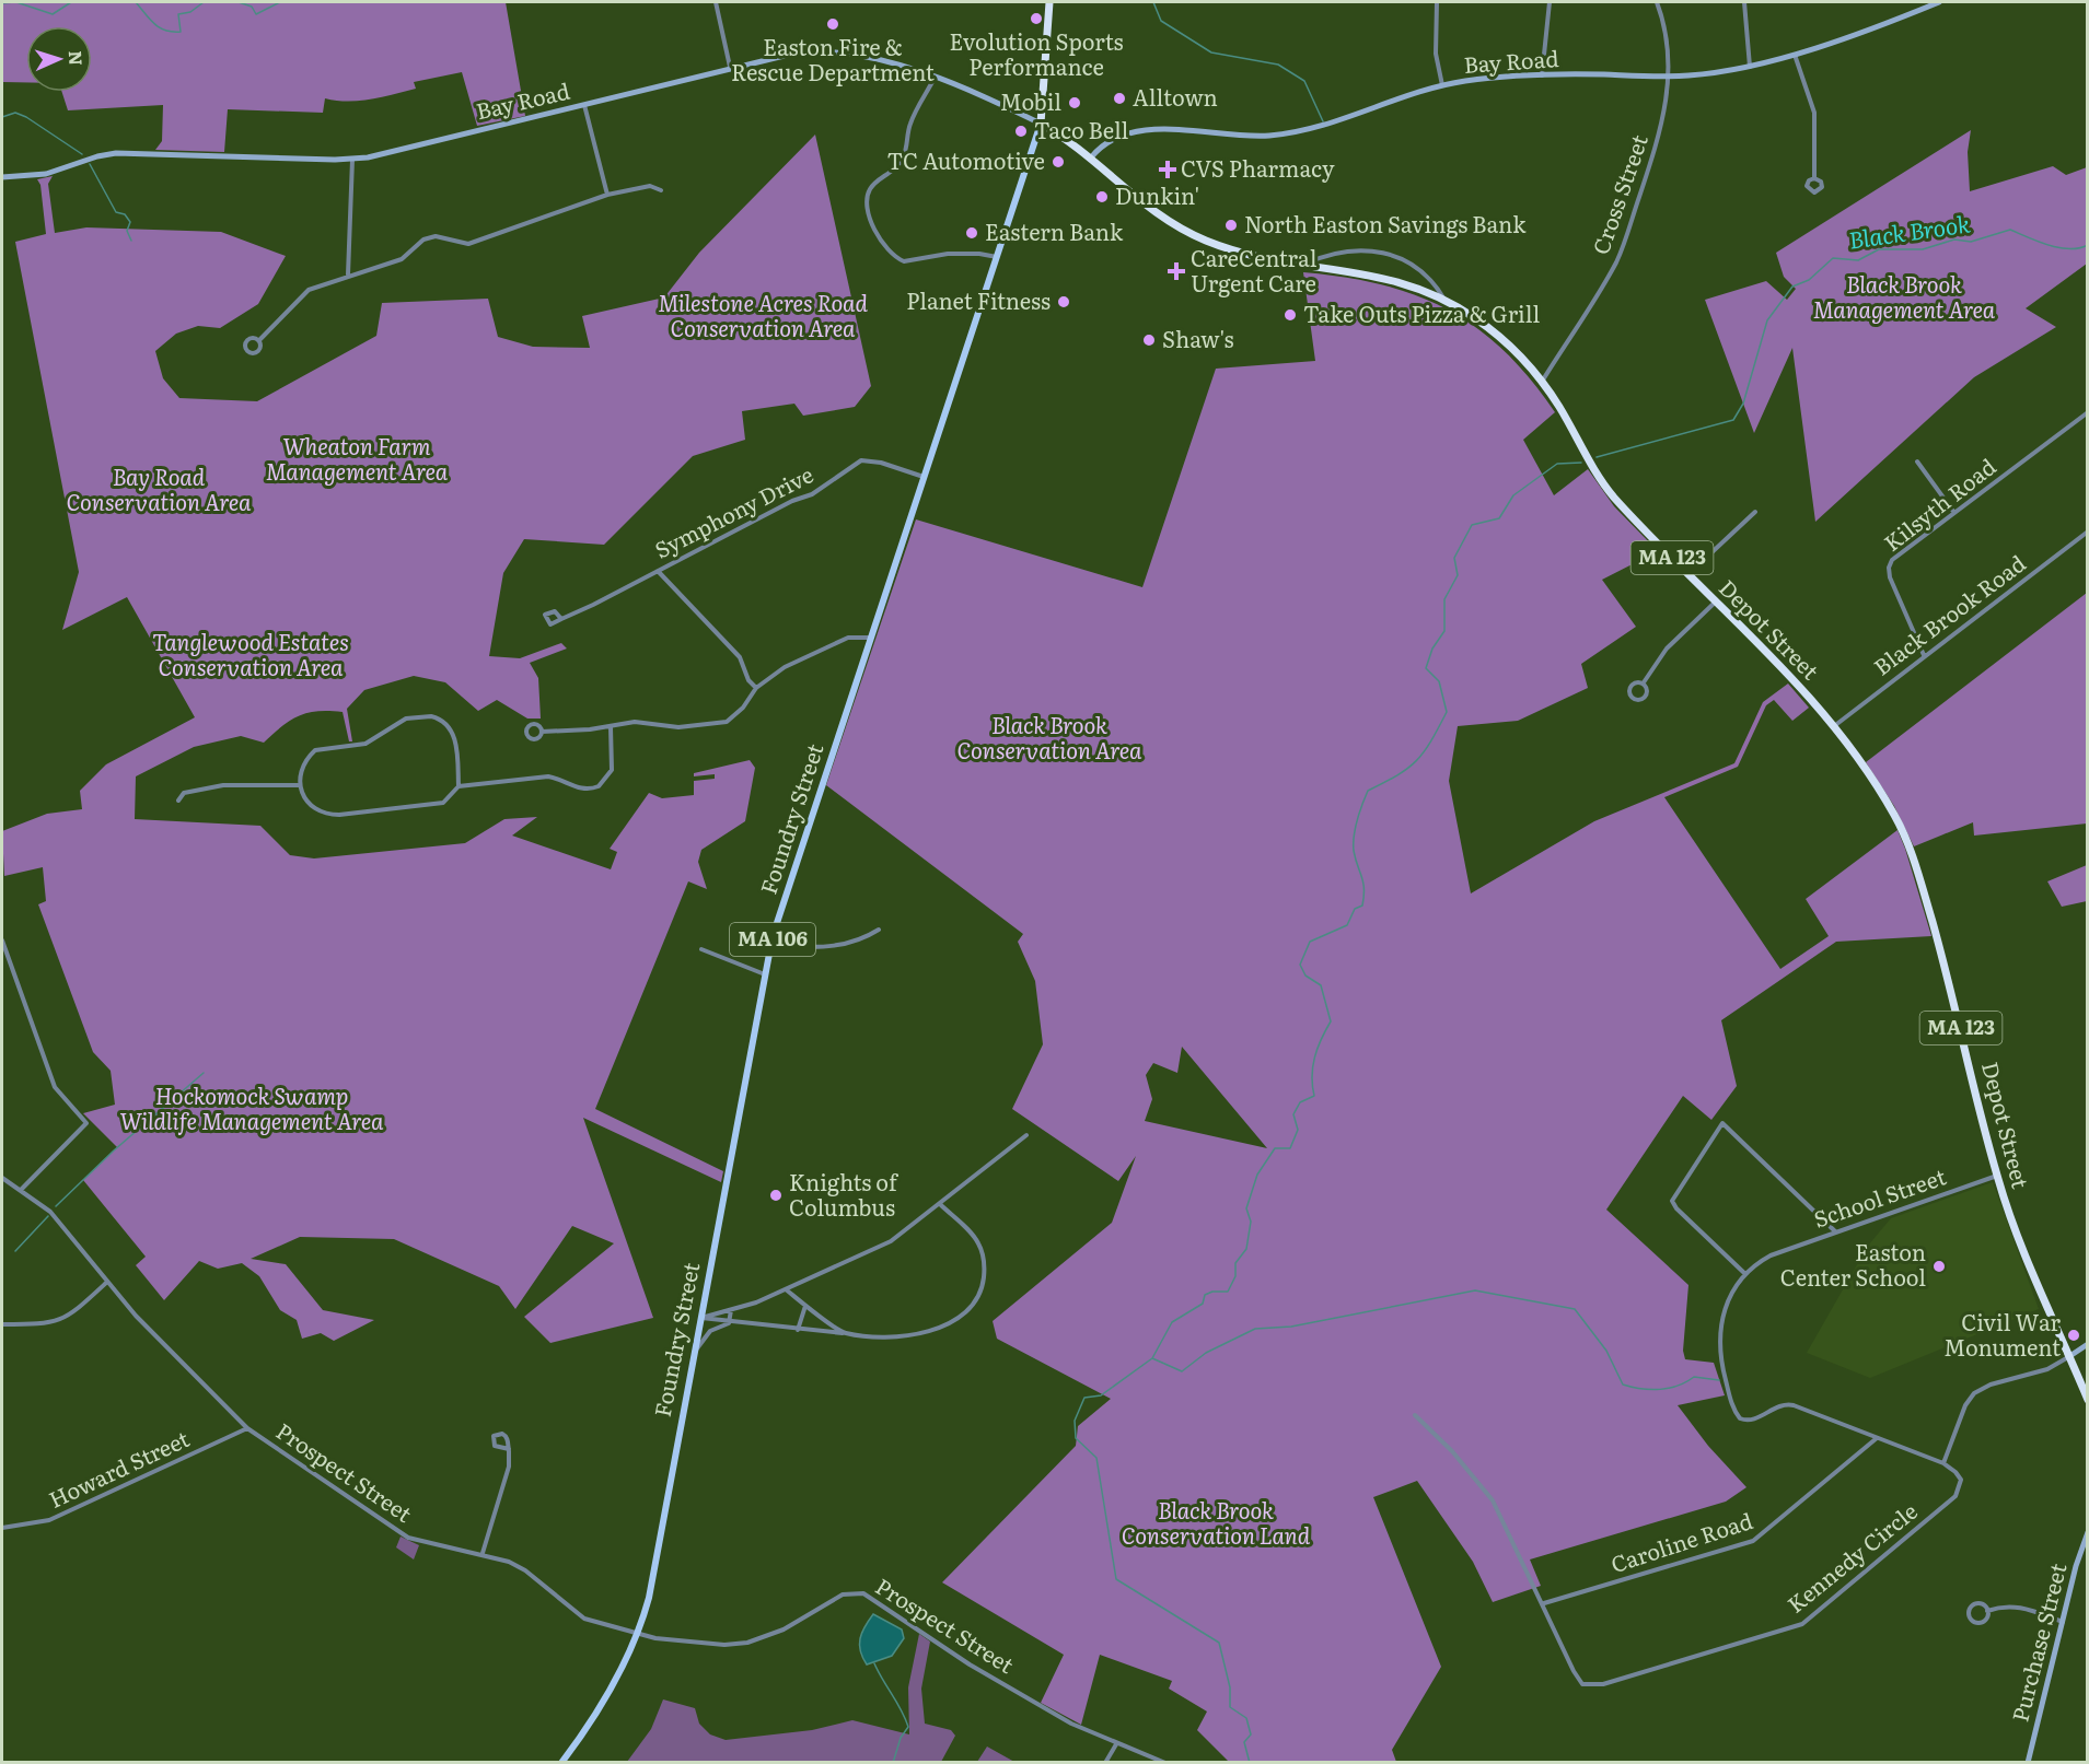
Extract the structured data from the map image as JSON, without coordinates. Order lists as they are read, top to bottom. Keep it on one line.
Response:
{"streets":{"highway":["MA 123","Depot Street","Foundry Street","MA 106"],"main road":["Bay Road","Purchase Street"],"street":["Cross Street","Kilsyth Road","Symphony Drive","Black Brook Road","School Street","Howard Street","Prospect Street","Caroline Road","Kennedy Circle"]},"crossings":[["Bay Road","Cross Street"],["Bay Road","Depot Street"],["Bay Road","Foundry Street"],["Cross Street","Depot Street"],["Kilsyth Road","Black Brook Road"],["Symphony Drive","Foundry Street"],["Black Brook Road","Depot Street"],["Depot Street","Foundry Street"],["Depot Street","School Street"],["Foundry Street","Prospect Street"],["School Street","Caroline Road"],["Howard Street","Prospect Street"],["Caroline Road","Kennedy Circle"]],"water":["Black Brook"],"parks":["Black Brook Management Area","Milestone Acres Road Conservation Area","Wheaton Farm Management Area","Bay Road Conservation Area","Tanglewood Estates Conservation Area","Black Brook Conservation Area","Hockomock Swamp Wildlife Management Area","Black Brook Conservation Land"],"places":{"other":["Evolution Sports Performance","Easton Fire & Rescue Department","Alltown","Mobil","Taco Bell","TC Automotive","Dunkin'","North Easton Savings Bank","Eastern Bank","Planet Fitness","Take Outs Pizza & Grill","Shaw's","Knights of Columbus","Easton Center School","Civil War Monument"],"health":["CVS Pharmacy","CareCentral Urgent Care"]},"north":"right"}
